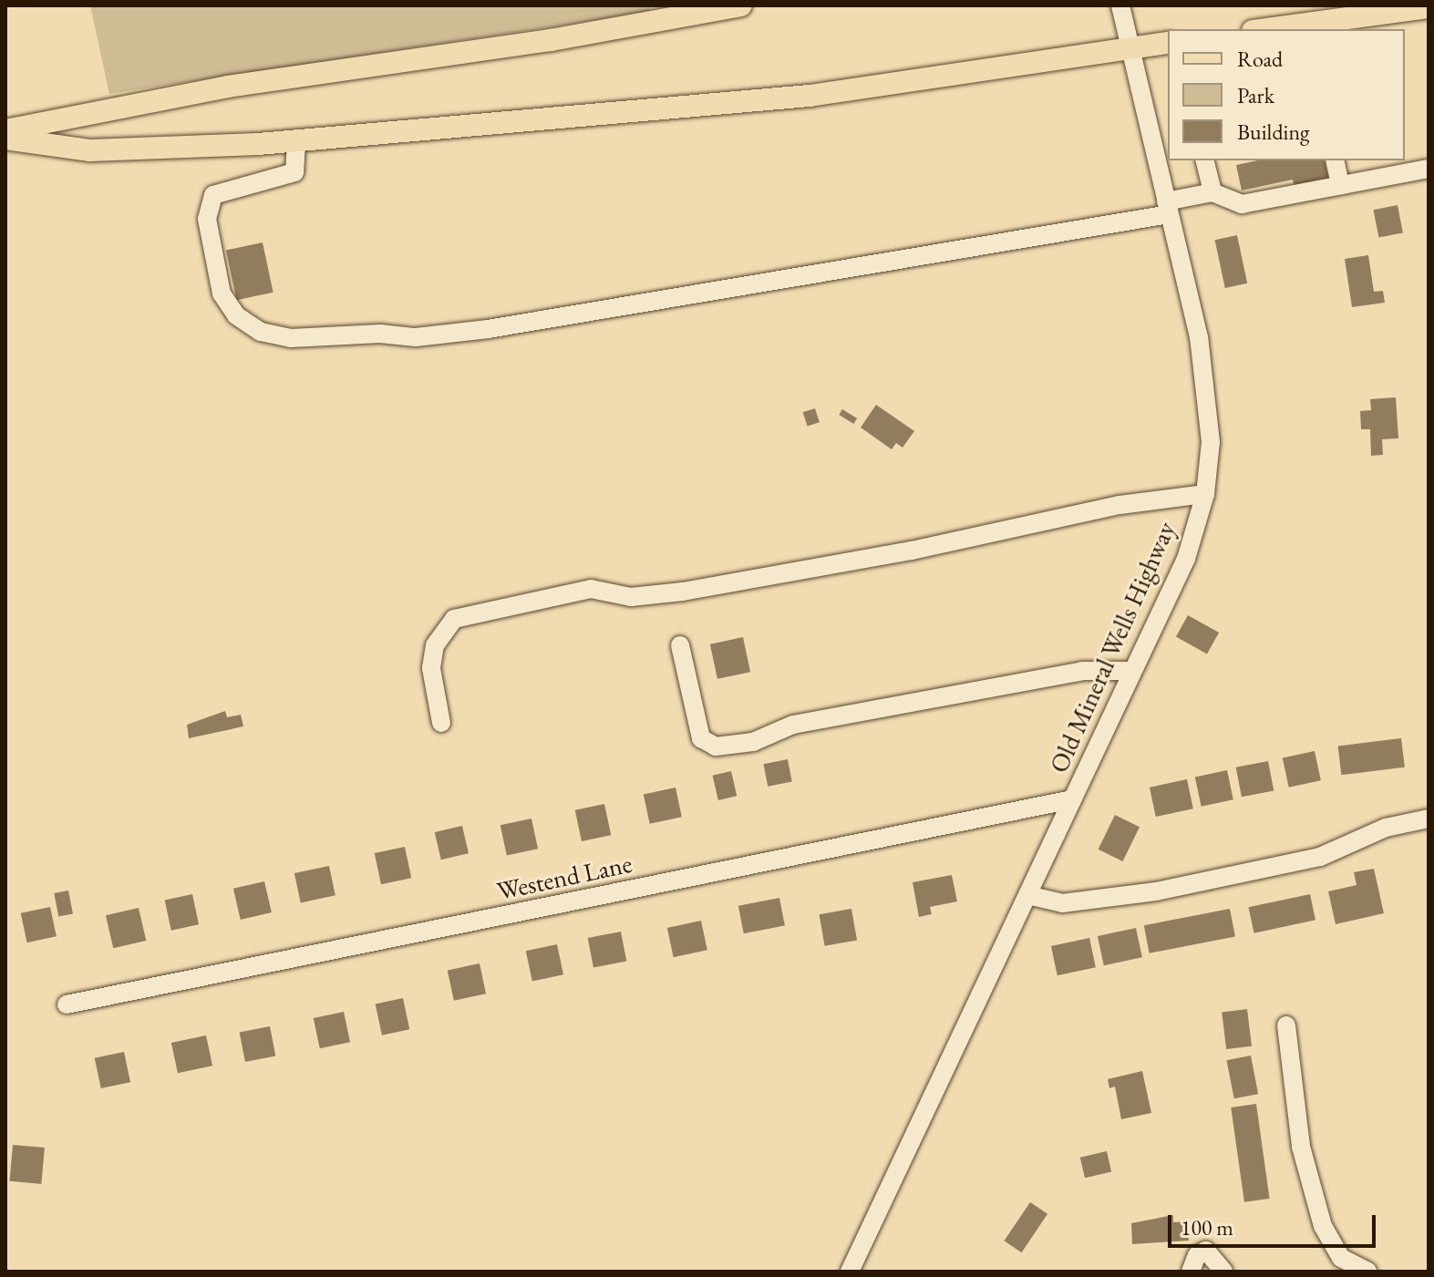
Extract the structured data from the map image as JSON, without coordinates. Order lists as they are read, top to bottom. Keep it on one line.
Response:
{"streets":{"street":["Old Mineral Wells Highway","Westend Lane"]},"crossings":[["Old Mineral Wells Highway","Westend Lane"]],"legend":["Road","Park","Building"],"scale_bar":"100 m"}
